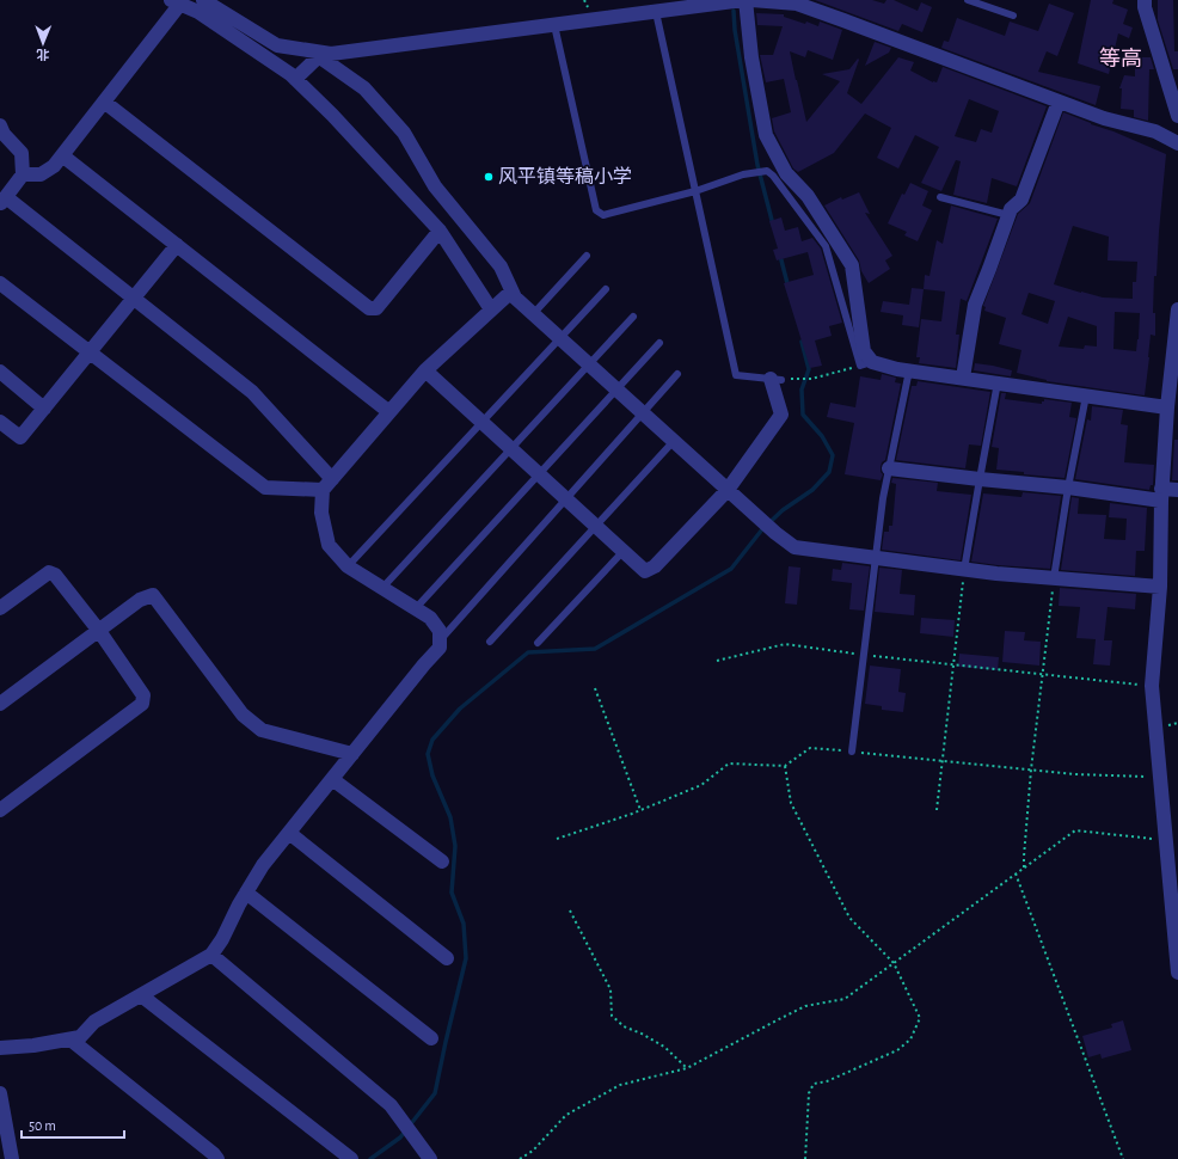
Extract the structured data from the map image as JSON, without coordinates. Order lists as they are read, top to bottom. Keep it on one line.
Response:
{"districts":["等高"],"places":["风平镇等稿小学"],"scale_bar":"50 m","north":"bottom"}
